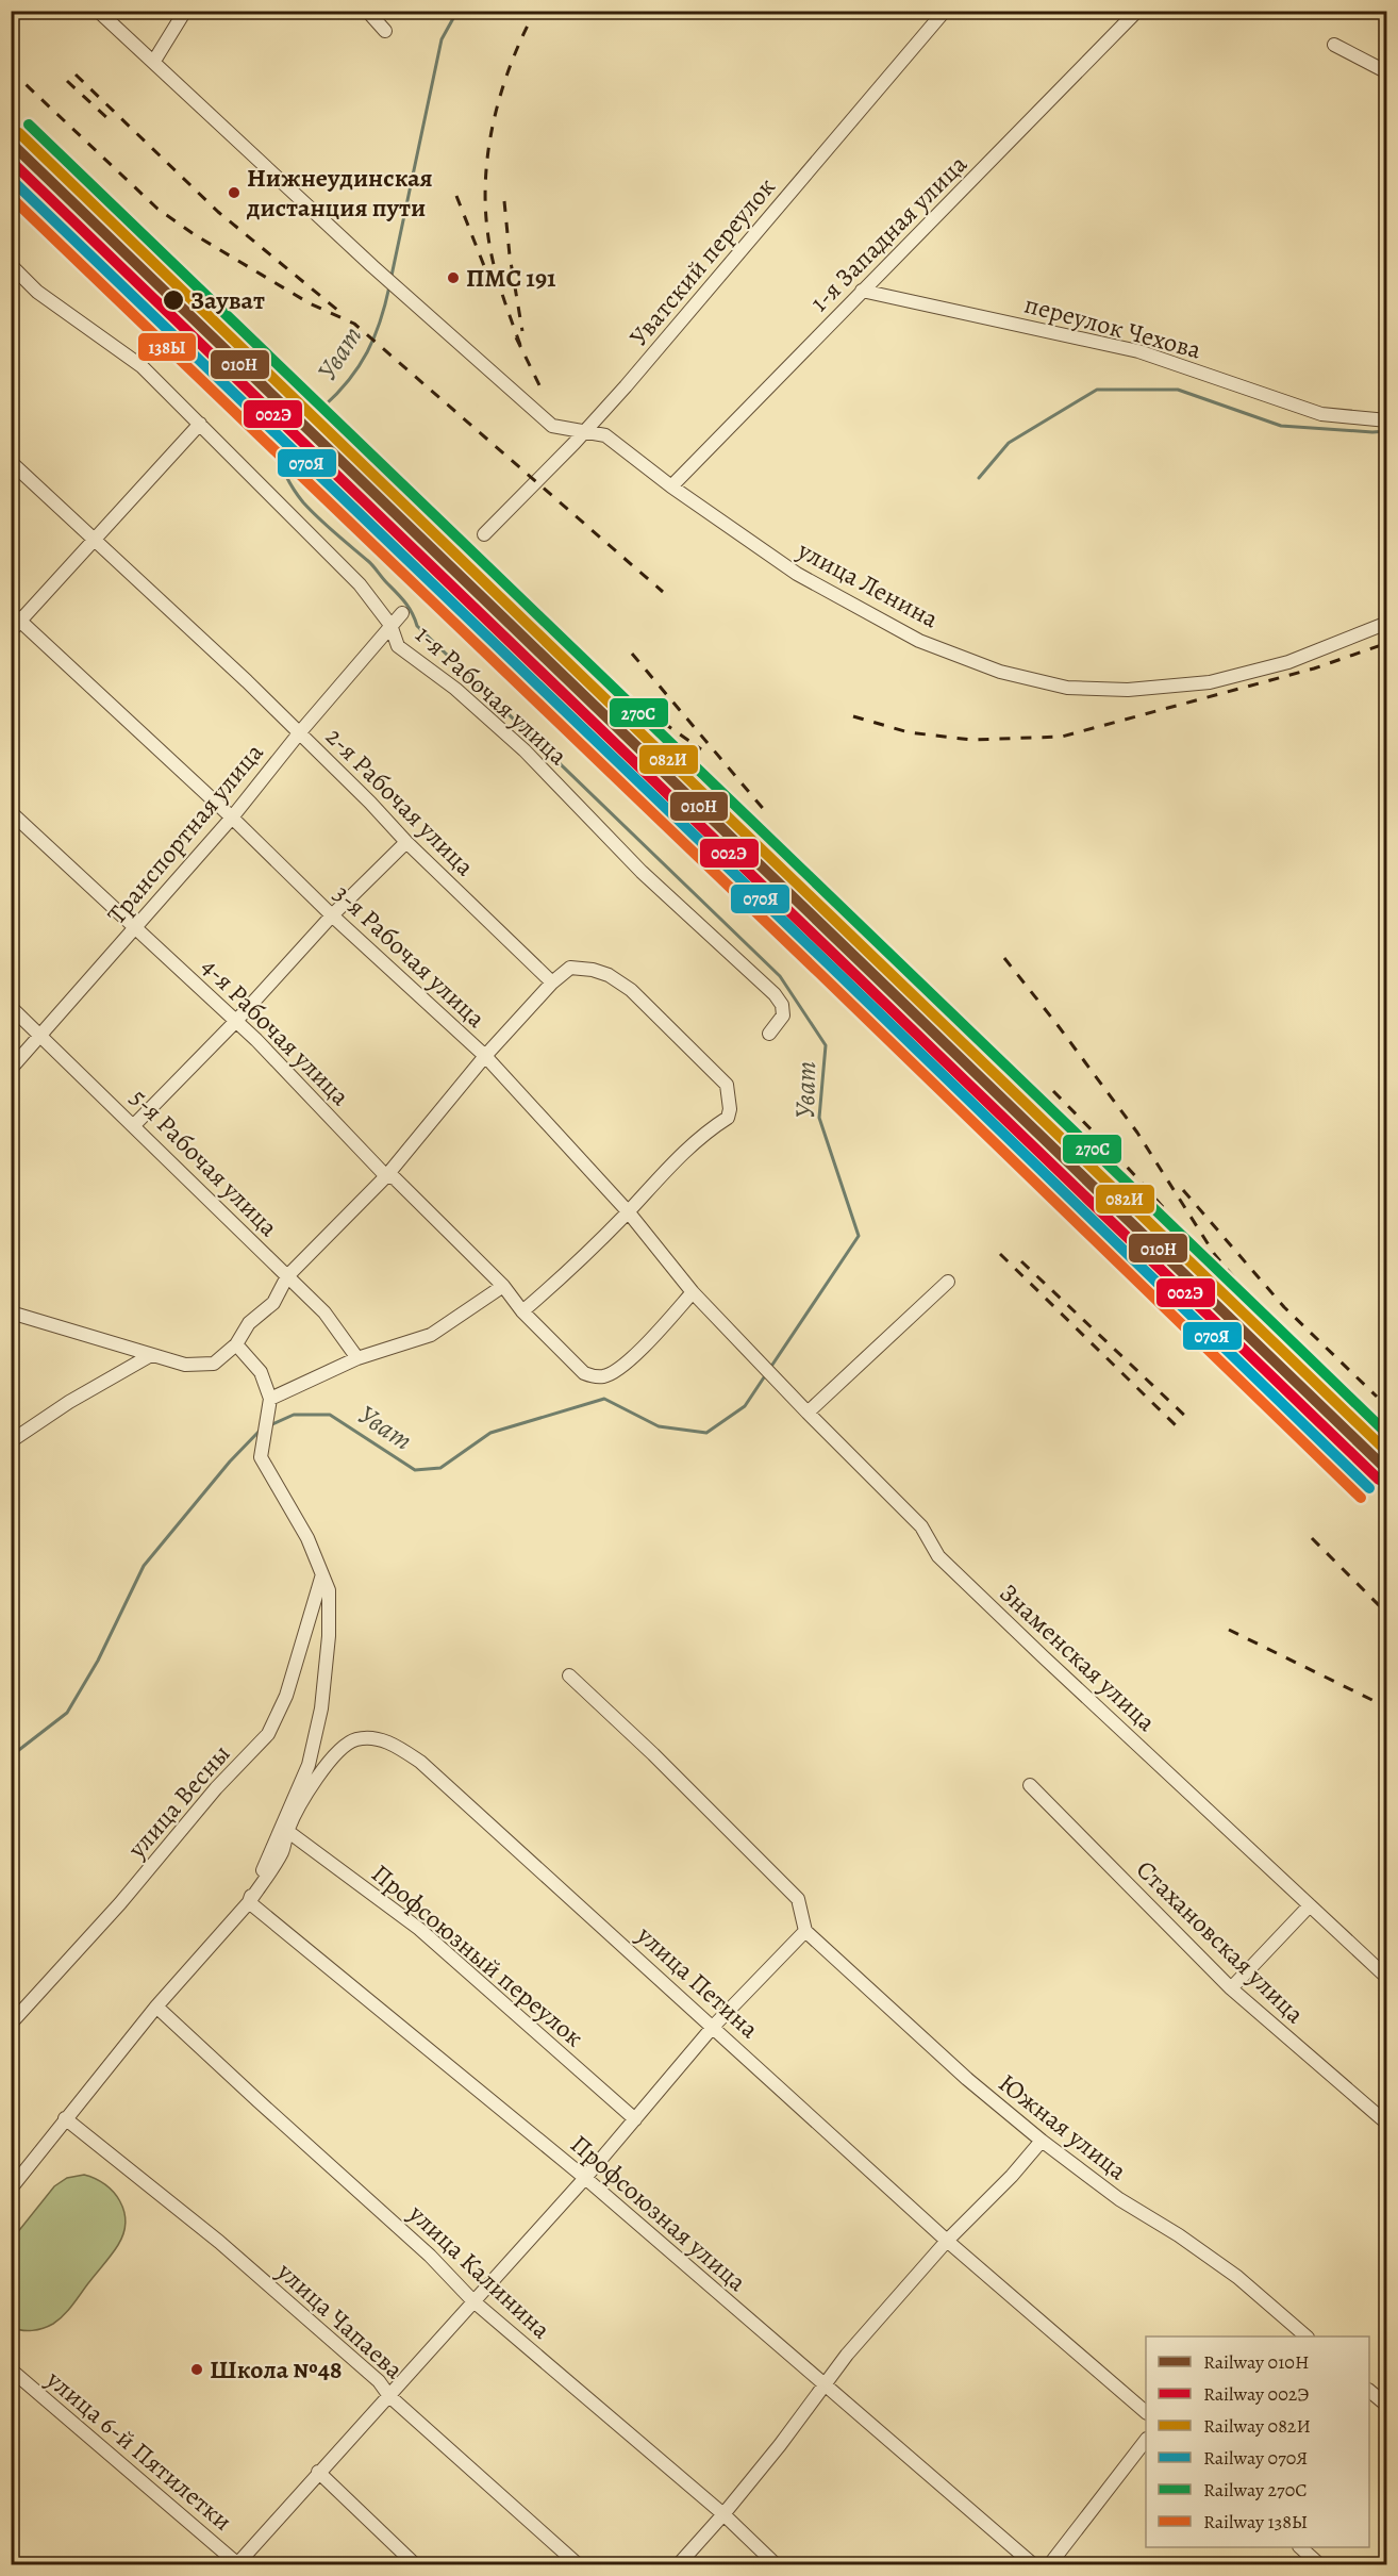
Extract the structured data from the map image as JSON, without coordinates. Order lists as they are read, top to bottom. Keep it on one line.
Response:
{"streets":{"street":["1-я Западная улица","Уватский переулок","переулок Чехова","улица Ленина","1-я Рабочая улица","2-я Рабочая улица","Транспортная улица","3-я Рабочая улица","4-я Рабочая улица","5-я Рабочая улица","Знаменская улица","улица Весны","Стахановская улица","Профсоюзный переулок","улица Петина","Южная улица","Профсоюзная улица","улица Калинина","улица Чапаева","улица 6-й Пятилетки"]},"crossings":[["1-я Западная улица","переулок Чехова"],["1-я Западная улица","улица Ленина"],["Уватский переулок","улица Ленина"],["1-я Рабочая улица","Транспортная улица"],["2-я Рабочая улица","Транспортная улица"],["Транспортная улица","3-я Рабочая улица"],["Транспортная улица","4-я Рабочая улица"],["Транспортная улица","5-я Рабочая улица"],["3-я Рабочая улица","4-я Рабочая улица"],["3-я Рабочая улица","Знаменская улица"],["Профсоюзный переулок","улица Петина"],["улица Петина","Профсоюзная улица"]],"water":["Уват"],"places":["Нижнеудинская дистанция пути","ПМС 191","Зауват","Школа №48"],"lines":["rail line 270С","rail line 082И","rail line 010Н","rail line 002Э","rail line 070Я","rail line 138Ы"],"legend":["Railway 010Н","Railway 002Э","Railway 082И","Railway 070Я","Railway 270С","Railway 138Ы"]}
